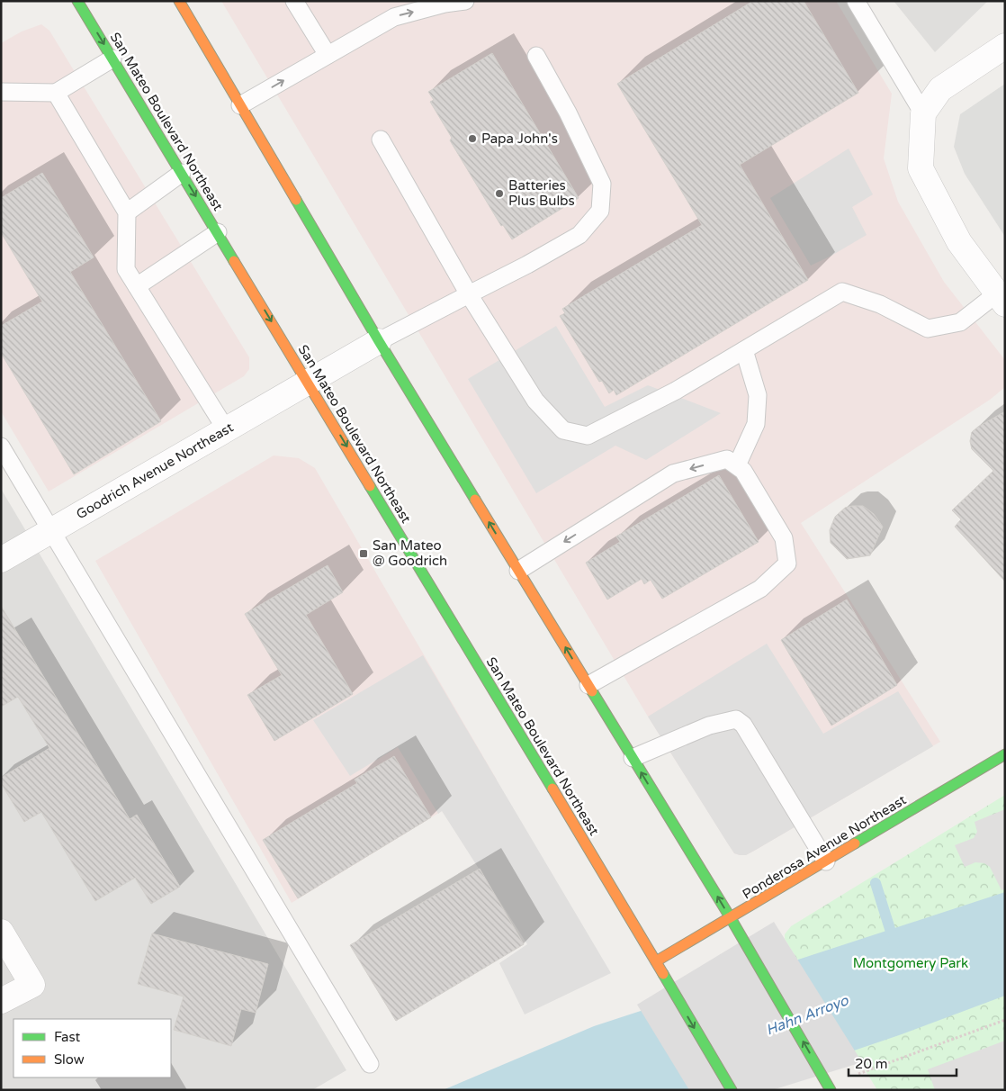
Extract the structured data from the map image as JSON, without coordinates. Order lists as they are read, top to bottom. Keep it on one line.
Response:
{"streets":{"main road":["San Mateo Boulevard Northeast","Ponderosa Avenue Northeast"],"street":["Goodrich Avenue Northeast"]},"crossings":[["San Mateo Boulevard Northeast","Goodrich Avenue Northeast"],["San Mateo Boulevard Northeast","Ponderosa Avenue Northeast"]],"water":["Hahn Arroyo"],"parks":["Montgomery Park"],"places":{"other":["Papa John's","Batteries Plus Bulbs"],"transit":["San Mateo @ Goodrich"]},"legend":["Fast","Slow"],"scale_bar":"20 m"}
